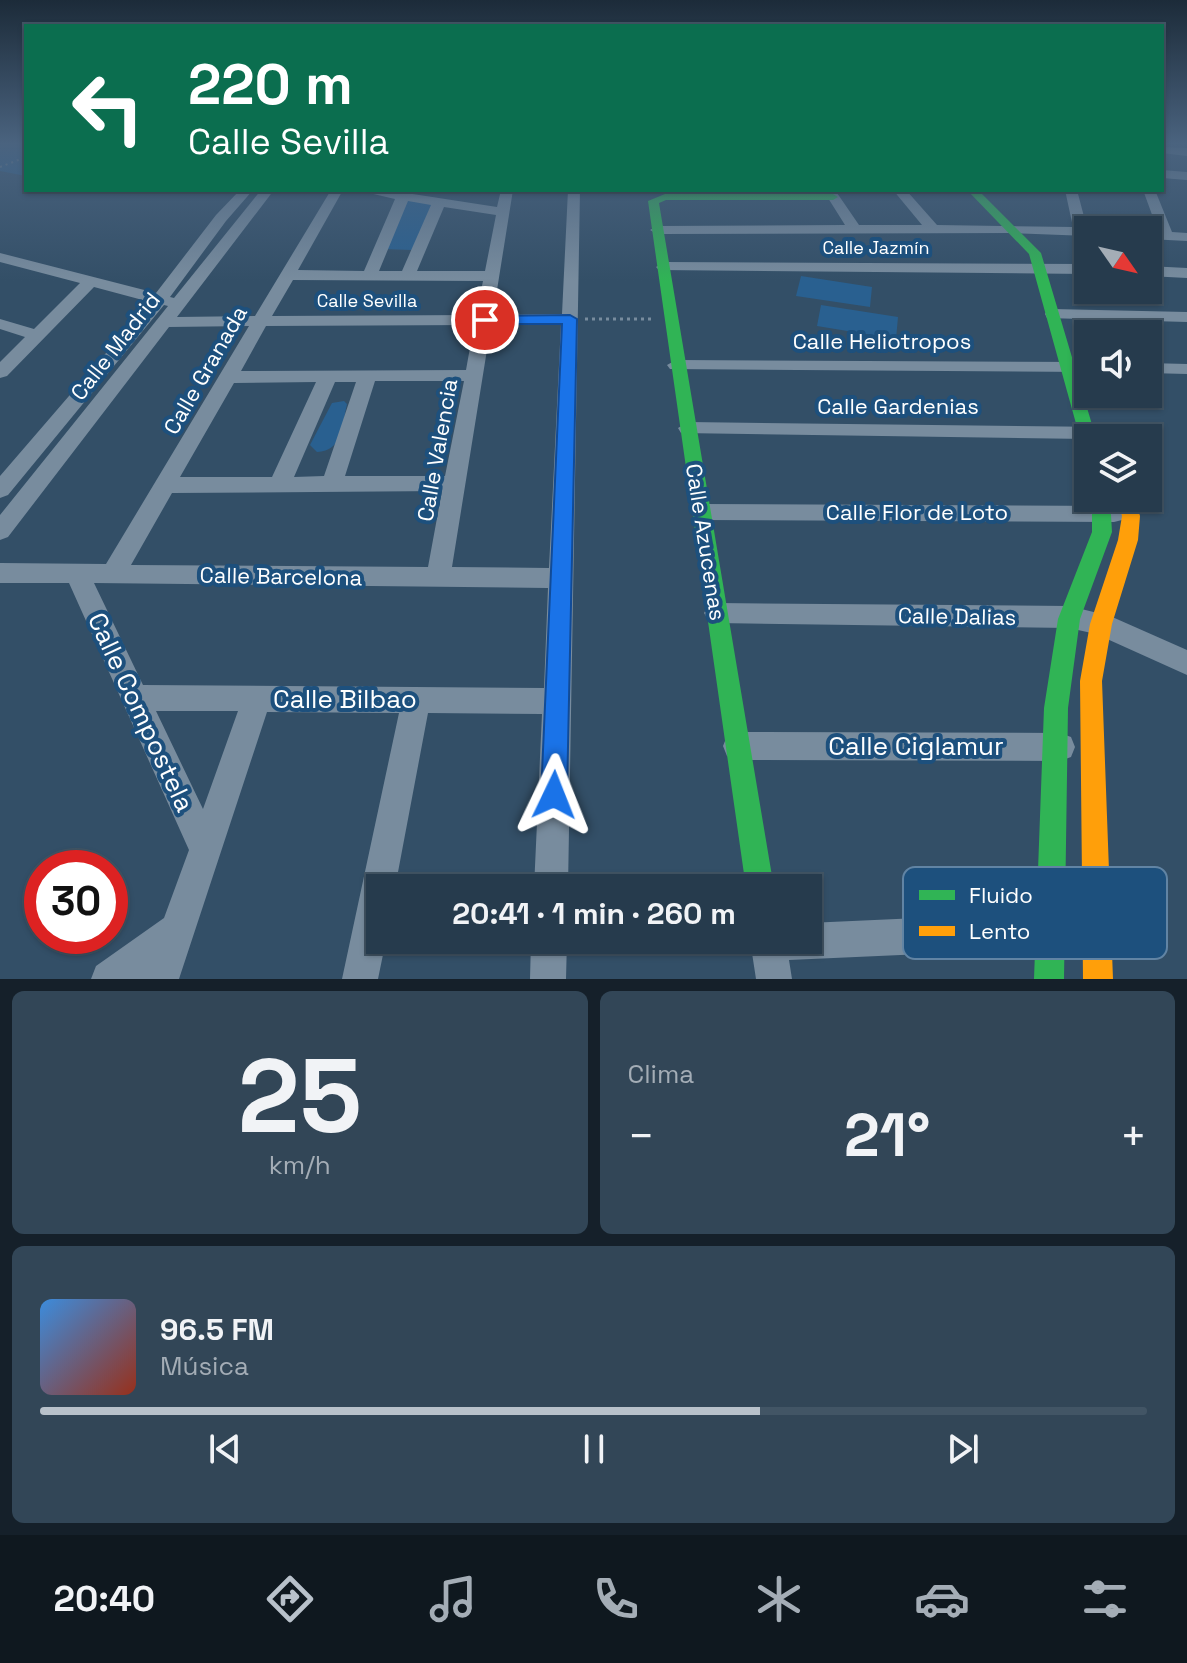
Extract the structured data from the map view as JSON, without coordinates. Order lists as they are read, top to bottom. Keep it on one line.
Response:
{"streets":{"street":["Calle Jazmín","Calle Sevilla","Calle Heliotropos","Calle Madrid","Calle Granada","Calle Gardenias","Calle Valencia","Calle Flor de Loto","Calle Azucenas","Calle Barcelona","Calle Dalias","Calle Bilbao","Calle Compostela","Calle Ciglamur"]},"crossings":[["Calle Jazmín","Calle Azucenas"],["Calle Sevilla","Calle Madrid"],["Calle Sevilla","Calle Granada"],["Calle Sevilla","Calle Valencia"],["Calle Heliotropos","Calle Azucenas"],["Calle Granada","Calle Barcelona"],["Calle Gardenias","Calle Azucenas"],["Calle Valencia","Calle Barcelona"],["Calle Flor de Loto","Calle Azucenas"],["Calle Azucenas","Calle Dalias"],["Calle Azucenas","Calle Ciglamur"],["Calle Barcelona","Calle Compostela"],["Calle Bilbao","Calle Compostela"]],"legend":["Fluido","Lento"],"north":"bottom right","page":{"turn":["220 m","Calle Sevilla"],"limit":"30","trip":"20:41 · 1 min · 260 m","tile":[["25","km/h"],"Clima"],"heat":["−","21°","+"],"song":["96.5 FM","Música"],"tabs":"20:40"}}
